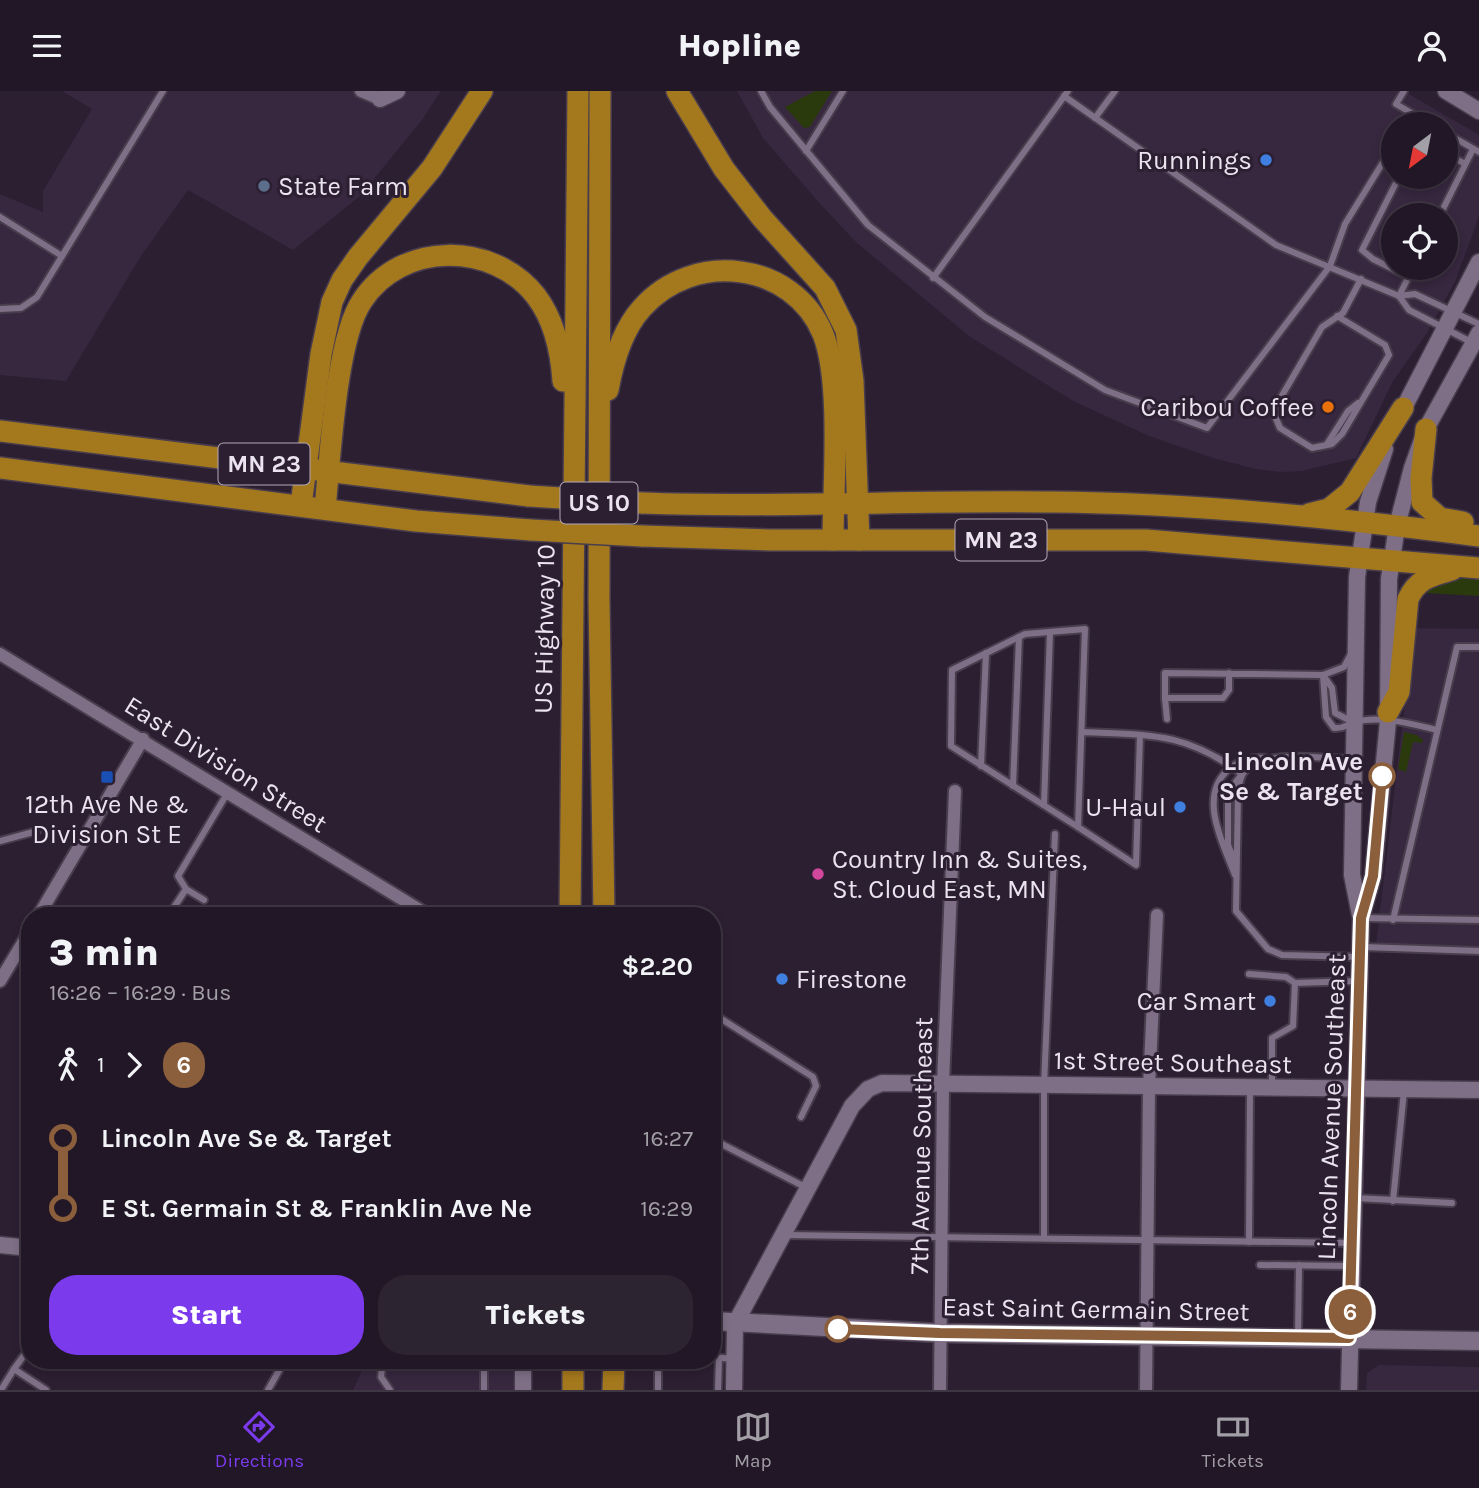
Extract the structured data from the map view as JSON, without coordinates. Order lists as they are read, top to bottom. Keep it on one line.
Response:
{"streets":{"highway":["MN 23","US 10","US Highway 10"],"main road":["East Saint Germain Street"],"street":["East Division Street","1st Street Southeast","Lincoln Avenue Southeast","7th Avenue Southeast"]},"crossings":[["MN 23","Lincoln Avenue Southeast"],["1st Street Southeast","Lincoln Avenue Southeast"],["1st Street Southeast","7th Avenue Southeast"],["Lincoln Avenue Southeast","East Saint Germain Street"],["7th Avenue Southeast","East Saint Germain Street"]],"places":{"other":["Runnings","State Farm","Caribou Coffee","Lincoln Ave Se & Target","U-Haul","Country Inn & Suites, St. Cloud East, MN","Firestone","Car Smart"],"transit":["12th Ave Ne & Division St E"]},"lines":["bus line 6"],"north":"bottom left","page":{"header":"Hopline","on_map":"6","heading":["3 min","16:26 – 16:29 · Bus","$2.20"],"legs":["1","6"],"list":[{"name":"Lincoln Ave Se & Target","value":"16:27"},{"name":"E St. Germain St & Franklin Ave Ne","value":"16:29"}],"buttons":["Start","Tickets"],"tabs":["Directions","Map","Tickets"]}}
